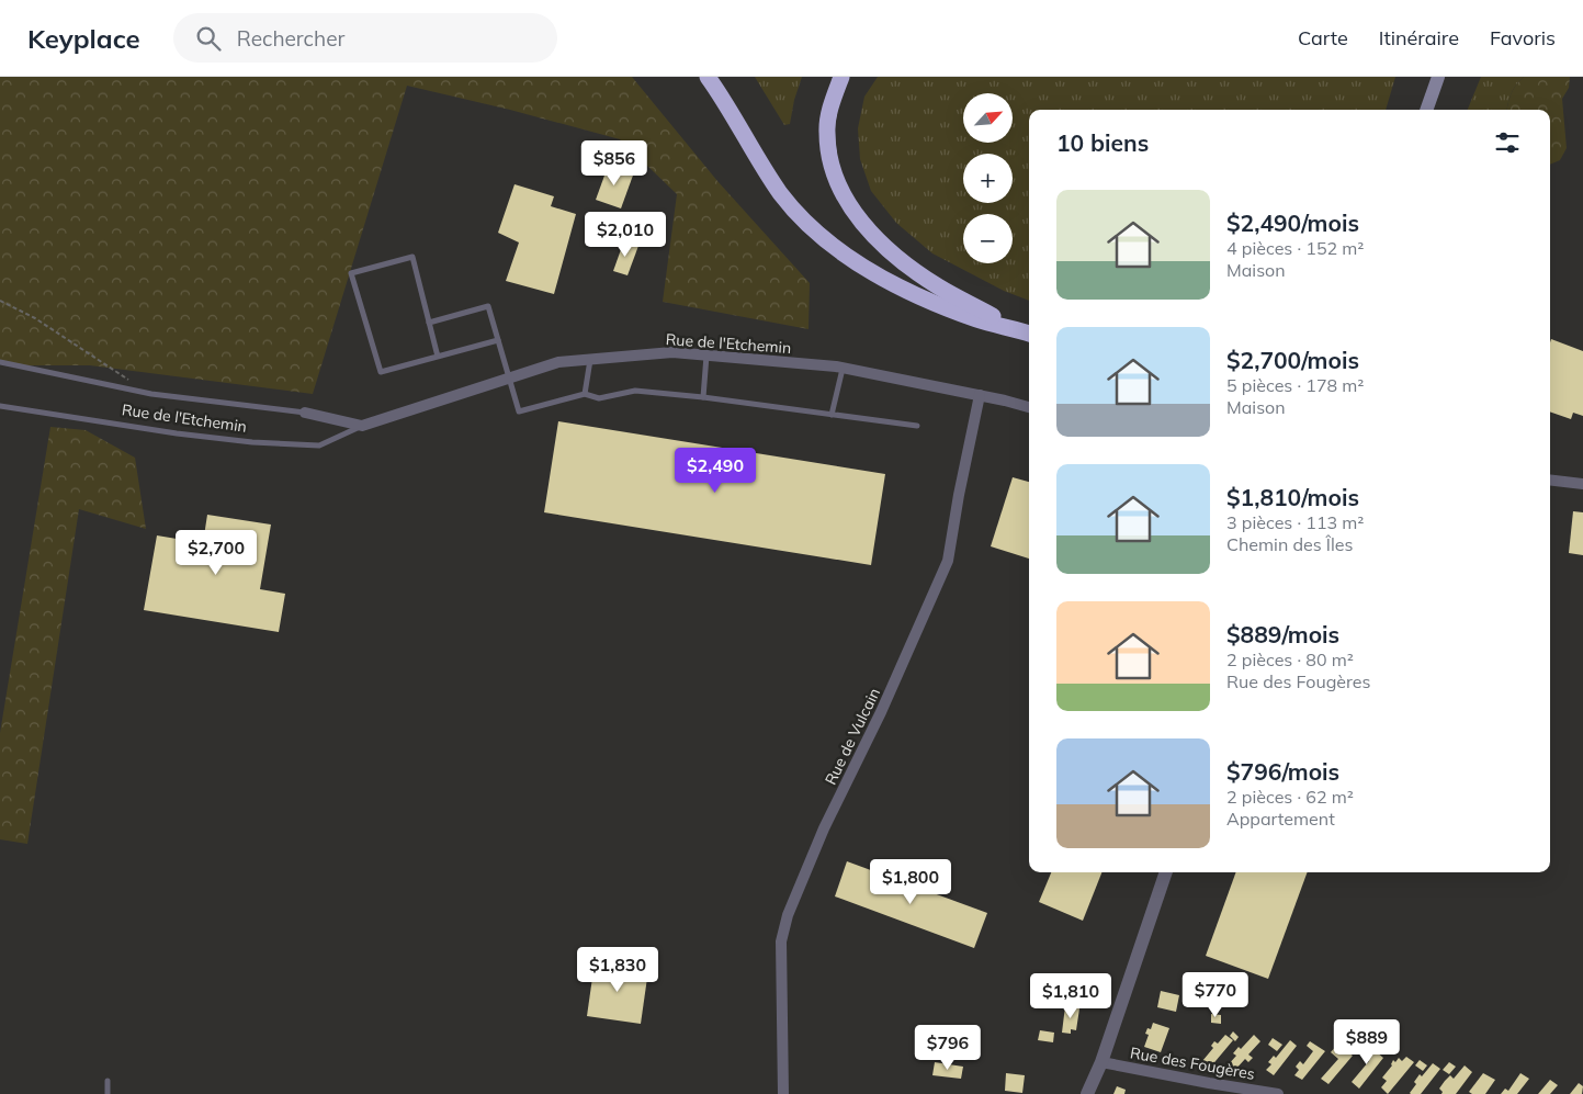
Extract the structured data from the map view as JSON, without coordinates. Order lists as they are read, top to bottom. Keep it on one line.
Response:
{"streets":{"street":["Rue de l'Etchemin","Rue de Vulcain","Rue des Fougères"]},"crossings":[["Rue de l'Etchemin","Rue de Vulcain"]],"north":"top right","page":{"header":"Keyplace","search":"Rechercher","nav":["Carte","Itinéraire","Favoris"],"map_buttons":["+","−"],"heading":"10 biens","price":["$856","$2,010","$2,490","$2,700","$1,800","$1,830","$770","$1,810","$889","$796"],"list":[{"name":"$2,490/mois","note":"4 pièces · 152 m² · Maison"},{"name":"$2,700/mois","note":"5 pièces · 178 m² · Maison"},{"name":"$1,810/mois","note":"3 pièces · 113 m² · Chemin des Îles"},{"name":"$889/mois","note":"2 pièces · 80 m² · Rue des Fougères"},{"name":"$796/mois","note":"2 pièces · 62 m² · Appartement"}]}}
